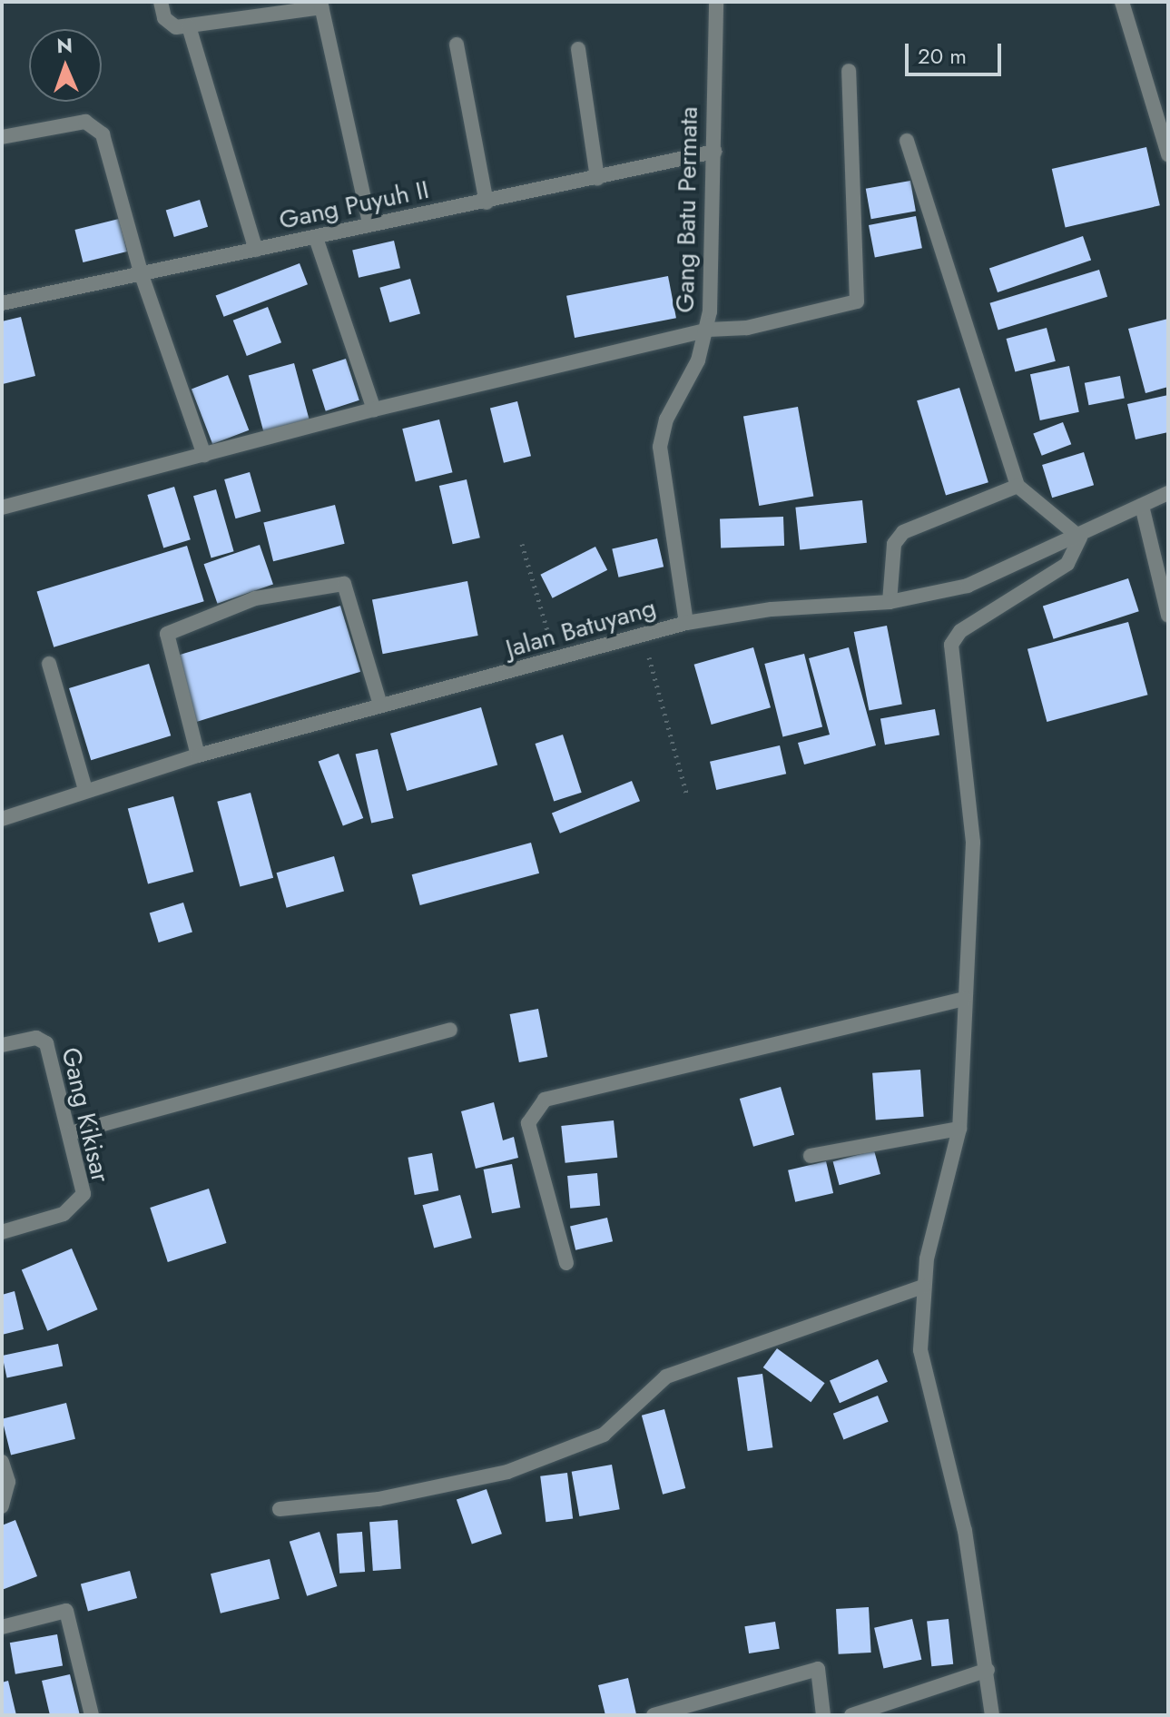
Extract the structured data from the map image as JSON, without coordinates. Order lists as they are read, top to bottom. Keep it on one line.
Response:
{"streets":{"street":["Gang Puyuh II","Gang Batu Permata","Jalan Batuyang","Gang Kikisar"]},"crossings":[["Gang Puyuh II","Gang Batu Permata"],["Gang Batu Permata","Jalan Batuyang"]],"scale_bar":"20 m","north":"top"}
